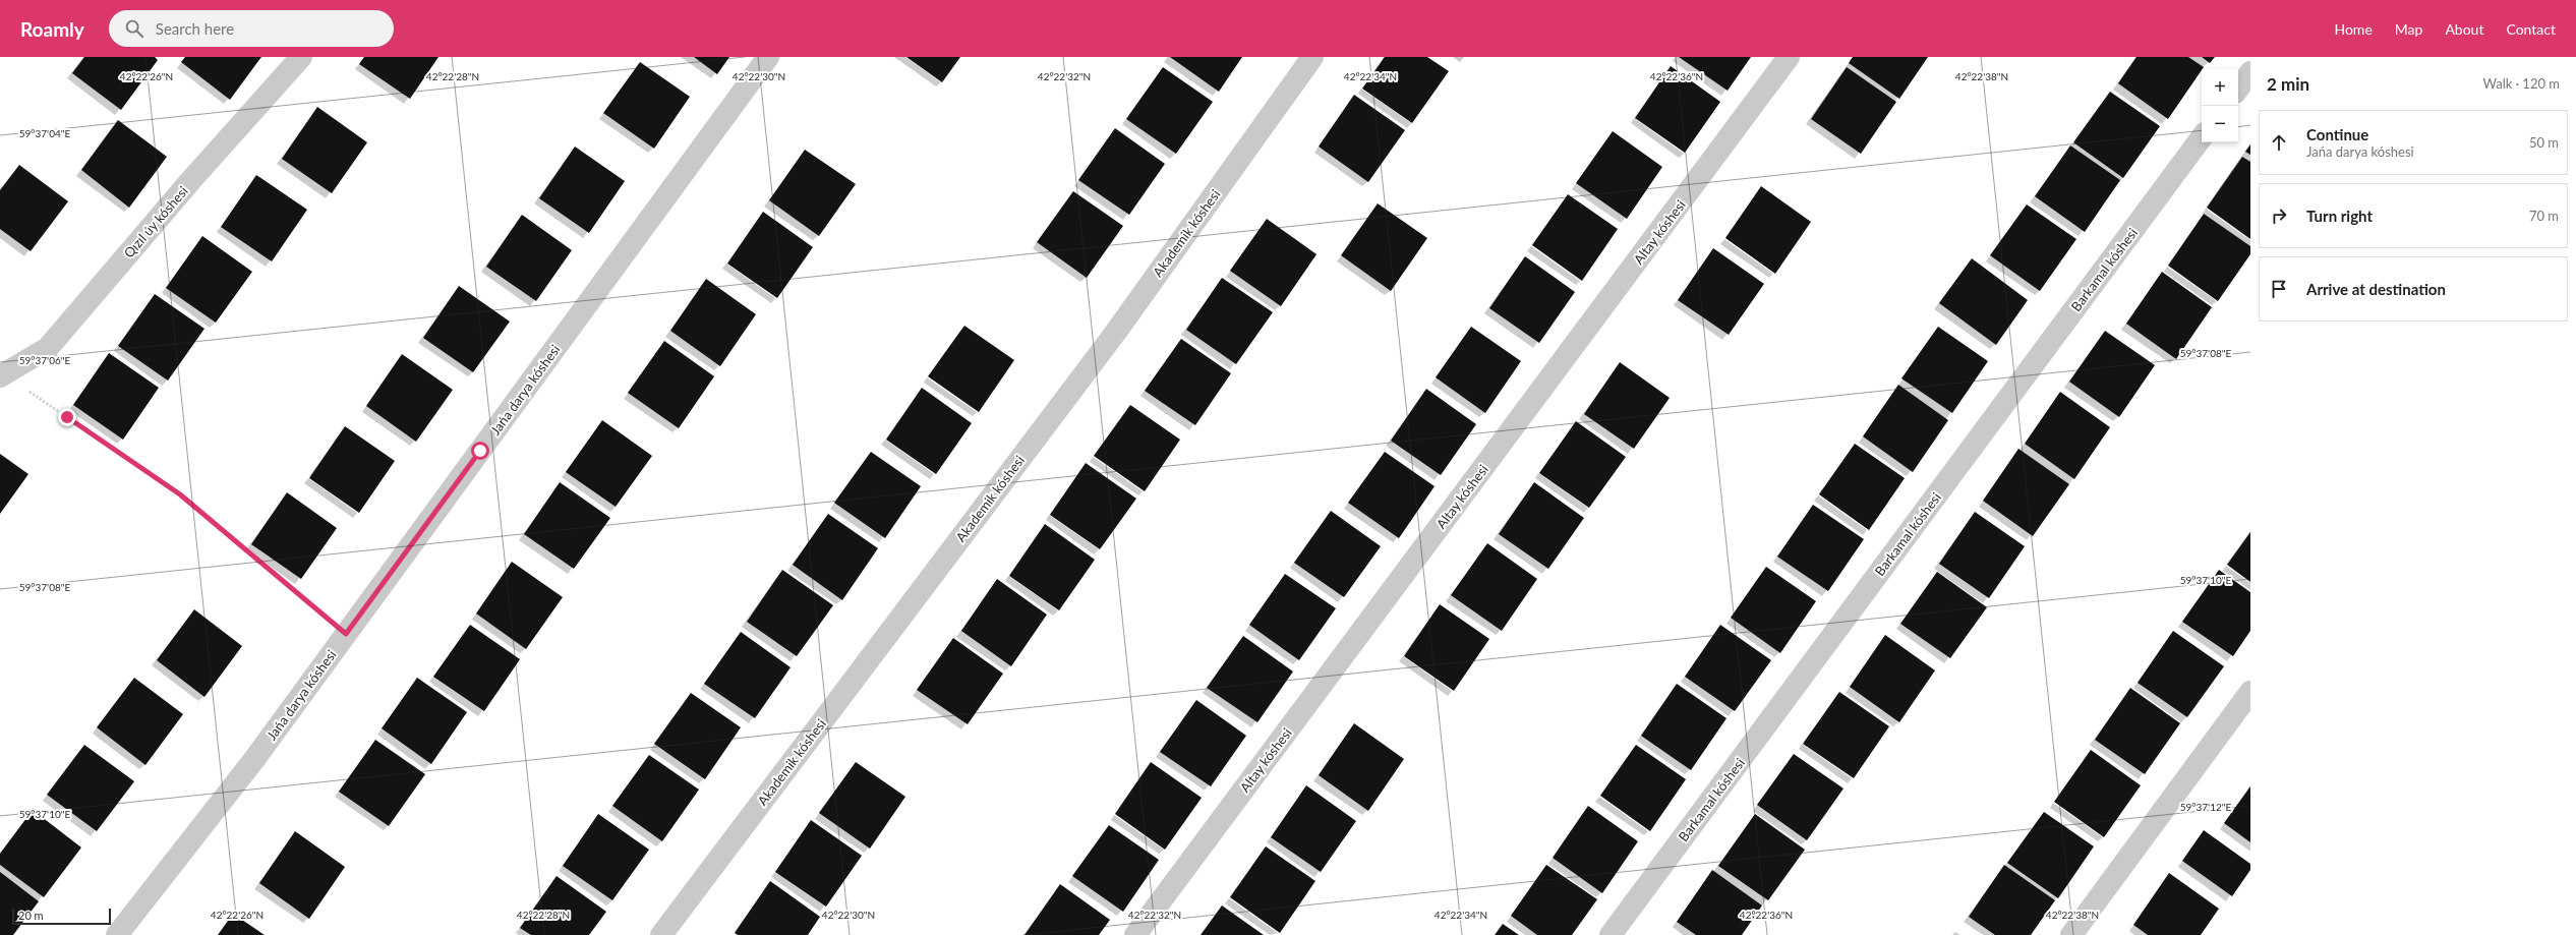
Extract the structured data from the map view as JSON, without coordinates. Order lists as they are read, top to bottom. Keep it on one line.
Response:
{"streets":{"street":["Qızıl úy kóshesi","Altay kóshesi","Akademik kóshesi","Barkamal kóshesi","Jańa darya kóshesi"]},"scale_bar":"20 m","page":{"header":"Roamly","search":"Search here","nav":["Home","Map","About","Contact"],"heading":["2 min","Walk · 120 m"],"map_buttons":["+","−"],"list":[["Continue","Jańa darya kóshesi","50 m"],["Turn right","70 m"],"Arrive at destination"],"scale":"20 m"},"coordinates":["42°22'26\"N","42°22'28\"N","42°22'30\"N","42°22'32\"N","42°22'34\"N","42°22'36\"N","42°22'38\"N","59°37'04\"E","59°37'08\"E","59°37'06\"E","59°37'10\"E","59°37'12\"E"]}
